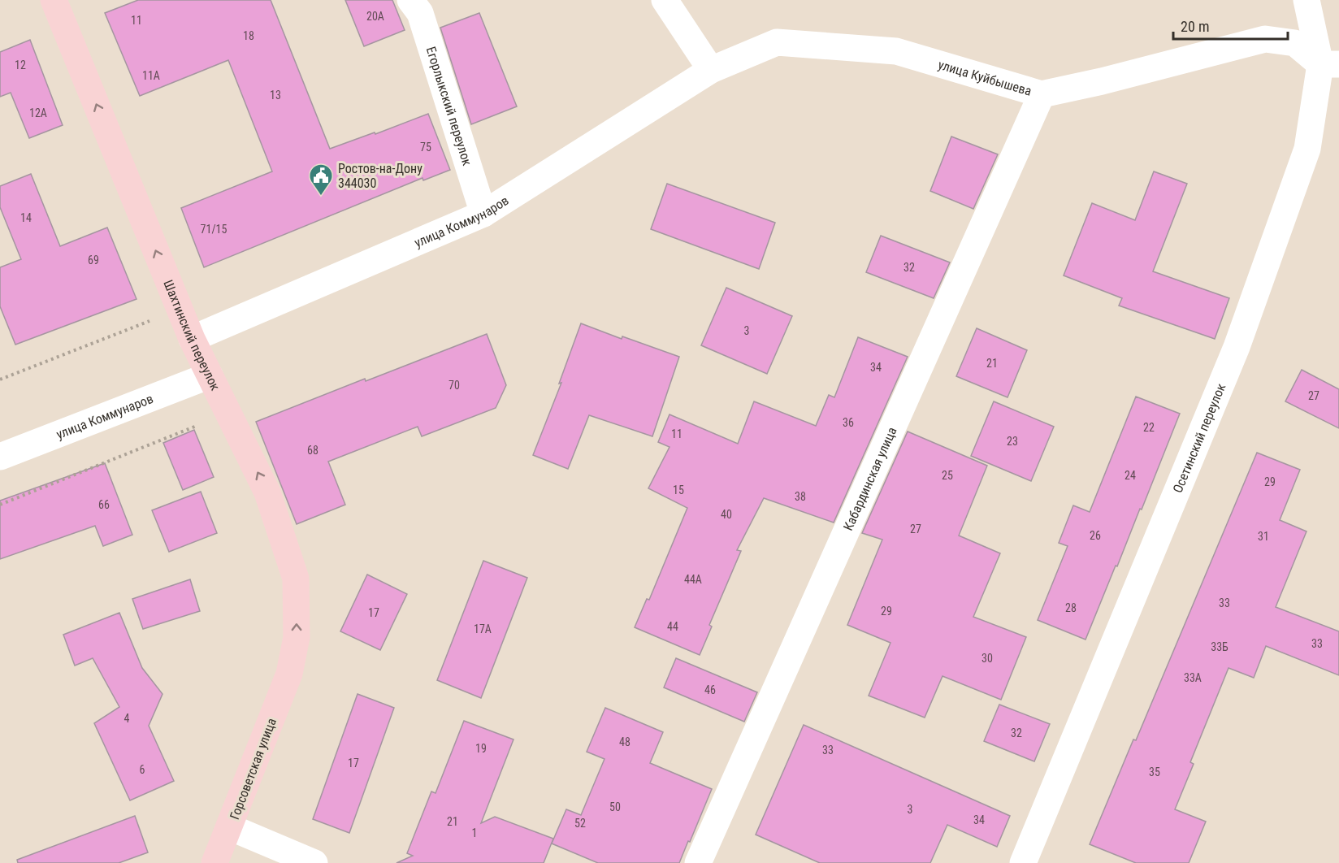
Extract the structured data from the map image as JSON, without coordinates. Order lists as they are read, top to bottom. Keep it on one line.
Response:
{"streets":{"street":["улица Куйбышева","Егорлыкский переулок","улица Коммунаров","Шахтинский переулок","Осетинский переулок","Кабардинская улица","Горсоветская улица"]},"crossings":[["улица Куйбышева","улица Коммунаров"],["улица Куйбышева","Осетинский переулок"],["улица Куйбышева","Кабардинская улица"],["Егорлыкский переулок","улица Коммунаров"],["улица Коммунаров","Шахтинский переулок"],["Шахтинский переулок","Горсоветская улица"]],"one_way":["Шахтинский переулок"],"places":{"public building":["Ростов-на-Дону 344030"]},"house_numbers":["20А","11","18","12","11А","13","12А","75","14","71/15","69","32","3","21","34","70","27","36","22","11","23","68","25","24","29","15","38","66","40","27","26","31","44А","33","28","29","17","44","17А","33","33Б","30","33А","46","4","32","48","19","33","17","6","35","50","3","34","21","52","1"],"scale_bar":"20 m"}
